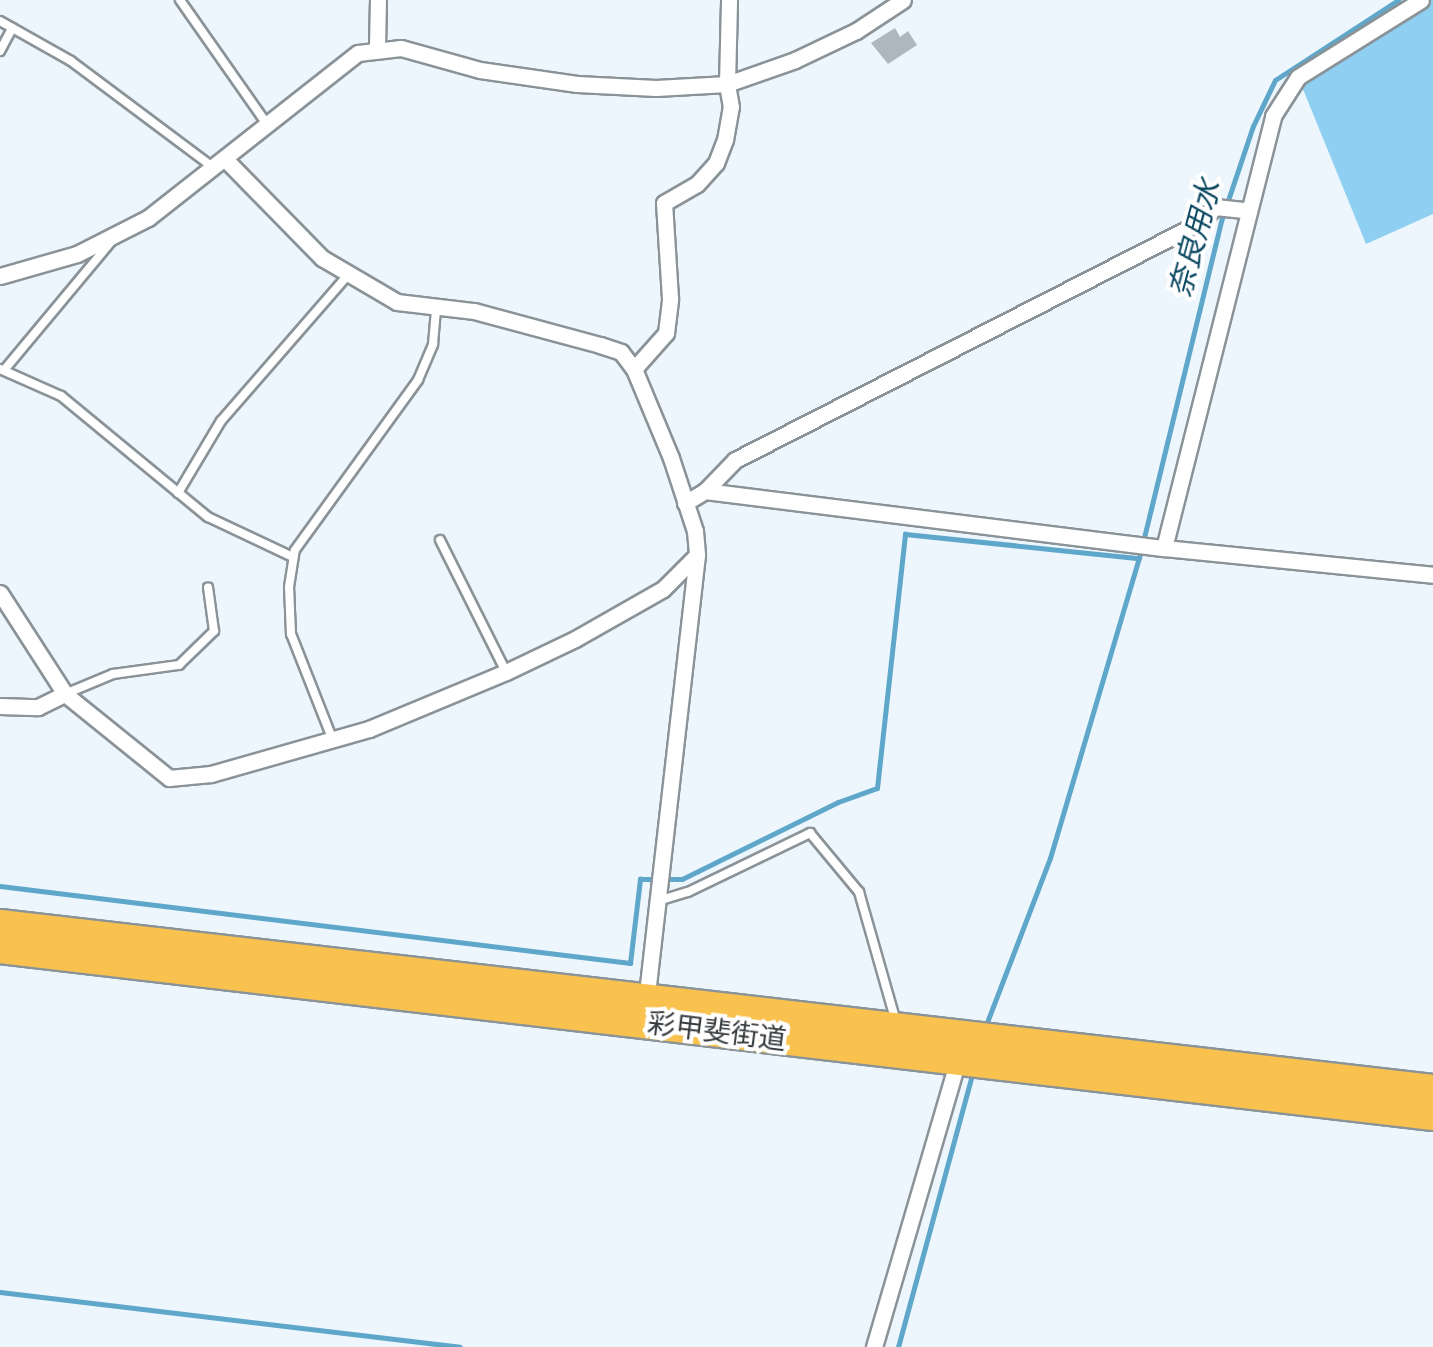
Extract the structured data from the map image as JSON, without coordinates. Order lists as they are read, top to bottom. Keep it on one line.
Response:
{"streets":{"highway":["彩甲斐街道"]},"water":["奈良用水"]}
